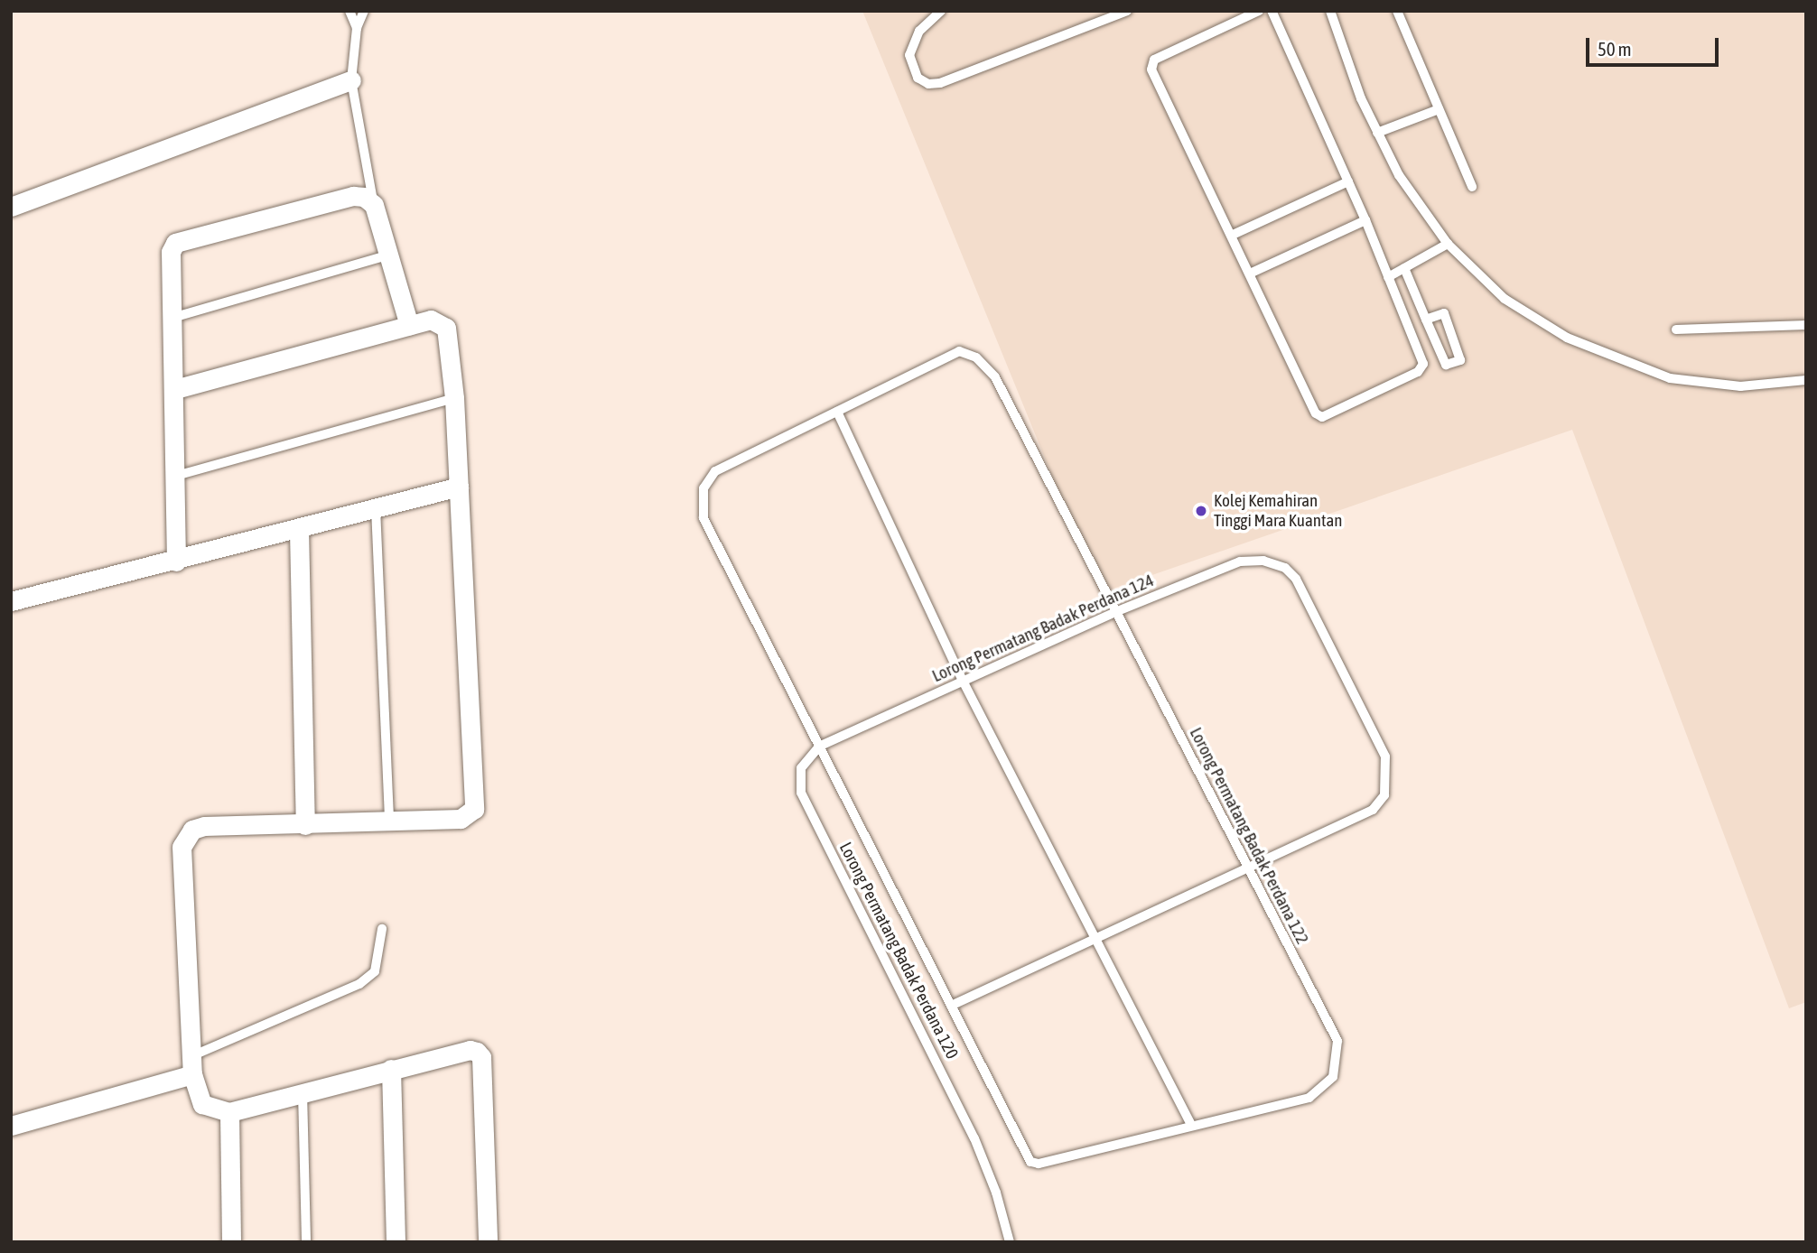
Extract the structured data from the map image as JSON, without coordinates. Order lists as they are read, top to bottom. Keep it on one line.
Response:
{"streets":{"lane":["Lorong Permatang Badak Perdana 124","Lorong Permatang Badak Perdana 122","Lorong Permatang Badak Perdana 120"]},"crossings":[["Lorong Permatang Badak Perdana 124","Lorong Permatang Badak Perdana 122"],["Lorong Permatang Badak Perdana 124","Lorong Permatang Badak Perdana 120"],["Lorong Permatang Badak Perdana 122","Lorong Permatang Badak Perdana 120"]],"places":["Kolej Kemahiran Tinggi Mara Kuantan"],"scale_bar":"50 m"}
